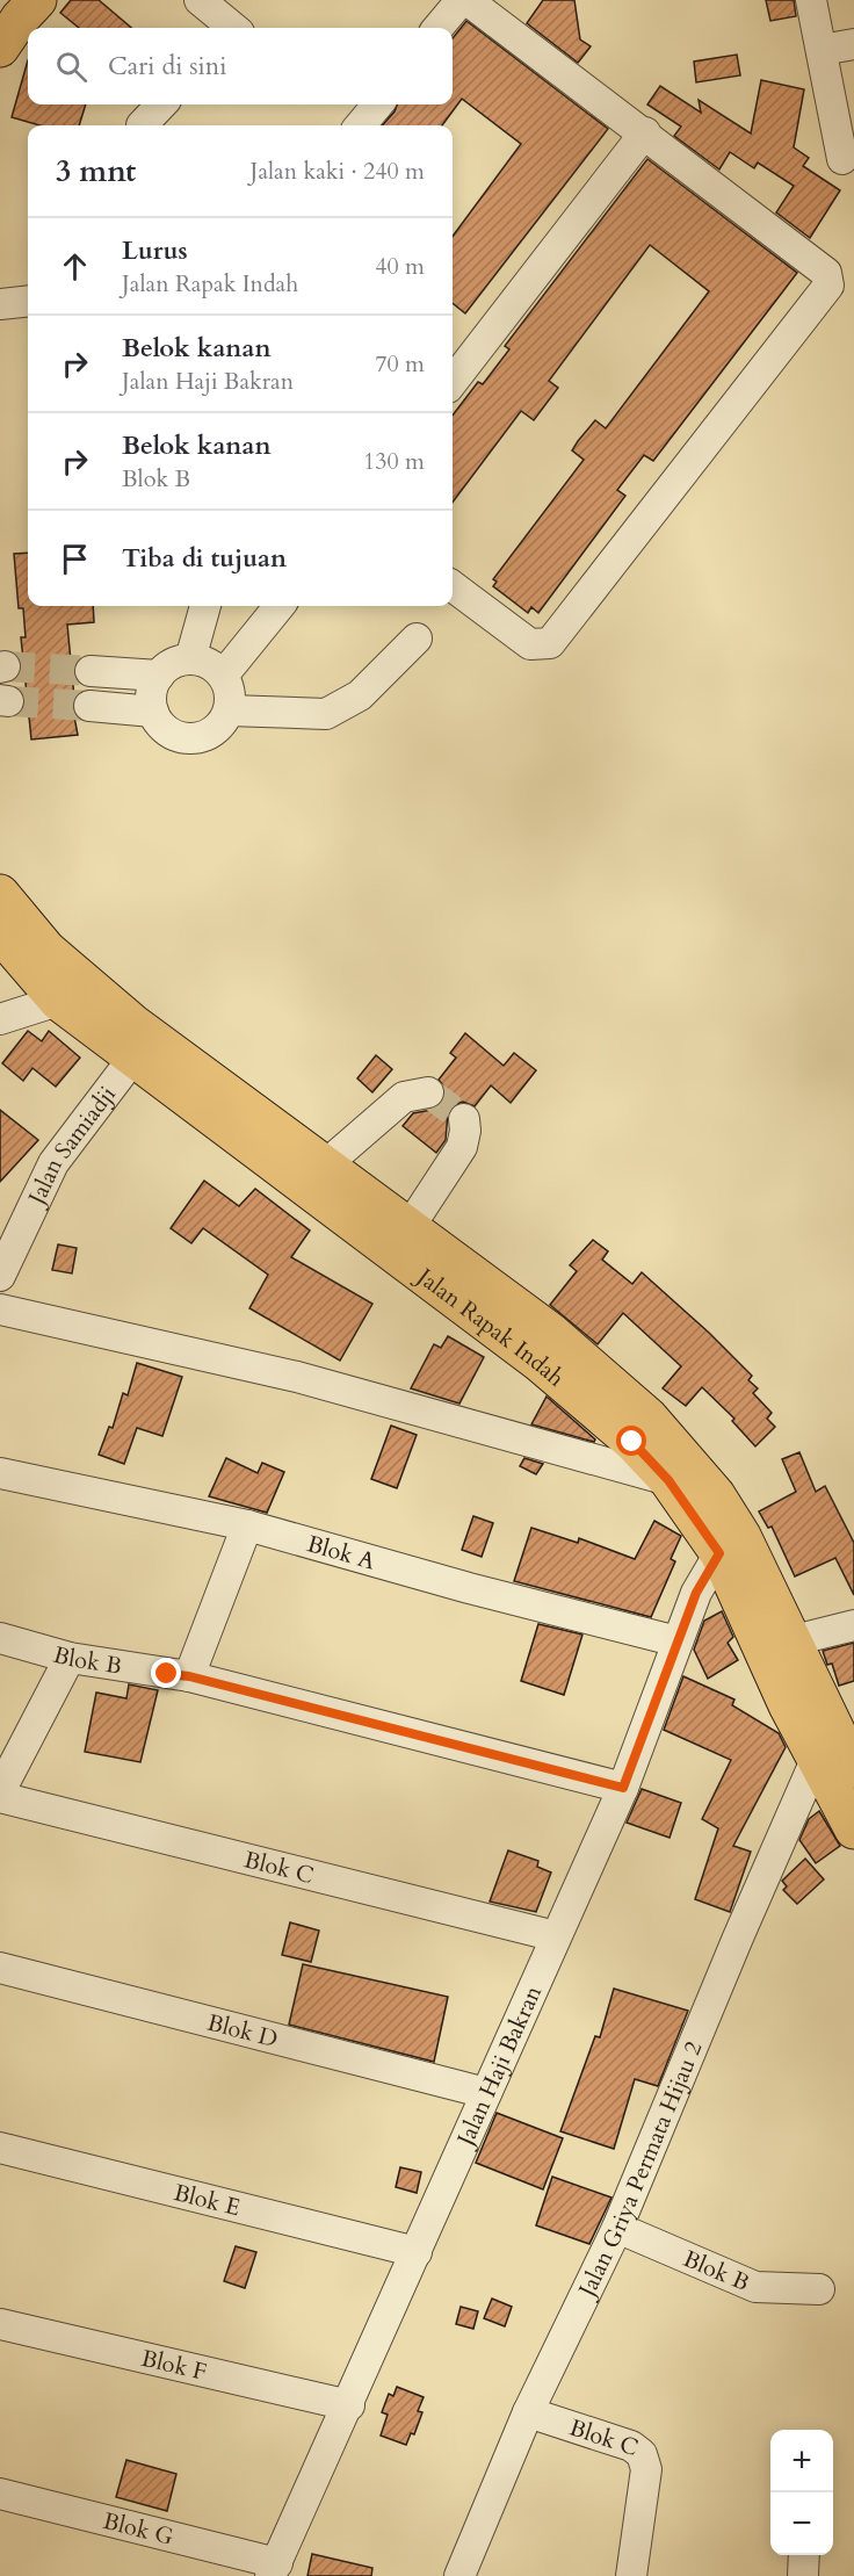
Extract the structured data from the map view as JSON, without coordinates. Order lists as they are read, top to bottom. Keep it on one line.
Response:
{"streets":{"main road":["Jalan Rapak Indah"],"street":["Jalan Samiadji","Blok A","Blok B","Blok C","Blok D","Jalan Haji Bakran","Jalan Griya Permata Hijau 2","Blok E","Blok F","Blok G"]},"crossings":[["Jalan Samiadji","Jalan Rapak Indah"],["Jalan Rapak Indah","Jalan Haji Bakran"],["Jalan Rapak Indah","Jalan Griya Permata Hijau 2"],["Blok A","Jalan Haji Bakran"],["Blok B","Jalan Haji Bakran"],["Blok B","Jalan Griya Permata Hijau 2"],["Blok C","Jalan Haji Bakran"],["Blok C","Jalan Griya Permata Hijau 2"],["Blok D","Jalan Haji Bakran"],["Jalan Haji Bakran","Blok E"],["Jalan Haji Bakran","Blok F"],["Jalan Haji Bakran","Blok G"]],"page":{"search":"Cari di sini","heading":["3 mnt","Jalan kaki · 240 m"],"list":[["Lurus","Jalan Rapak Indah","40 m"],["Belok kanan","Jalan Haji Bakran","70 m"],["Belok kanan","Blok B","130 m"],"Tiba di tujuan"],"map_buttons":["+","−"]}}
